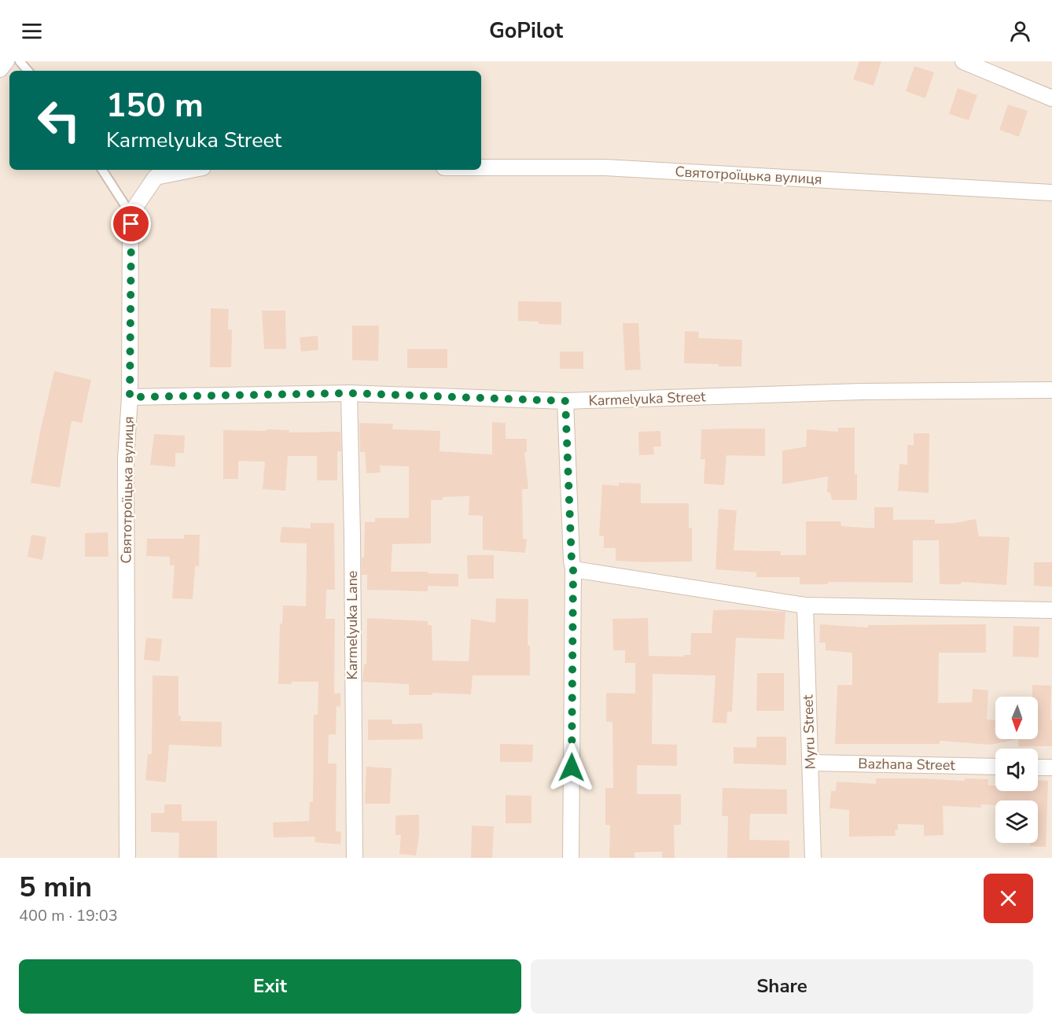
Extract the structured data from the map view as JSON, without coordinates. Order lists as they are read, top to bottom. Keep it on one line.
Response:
{"streets":{"street":["Святотроїцька вулиця","Karmelyuka Street","Karmelyuka Lane","Myru Street","Bazhana Street"]},"crossings":[["Святотроїцька вулиця","Karmelyuka Street"],["Karmelyuka Street","Karmelyuka Lane"],["Myru Street","Bazhana Street"]],"north":"bottom","page":{"header":"GoPilot","turn":["150 m","Karmelyuka Street"],"heading":["5 min","400 m · 19:03"],"buttons":["Exit","Share"]}}
